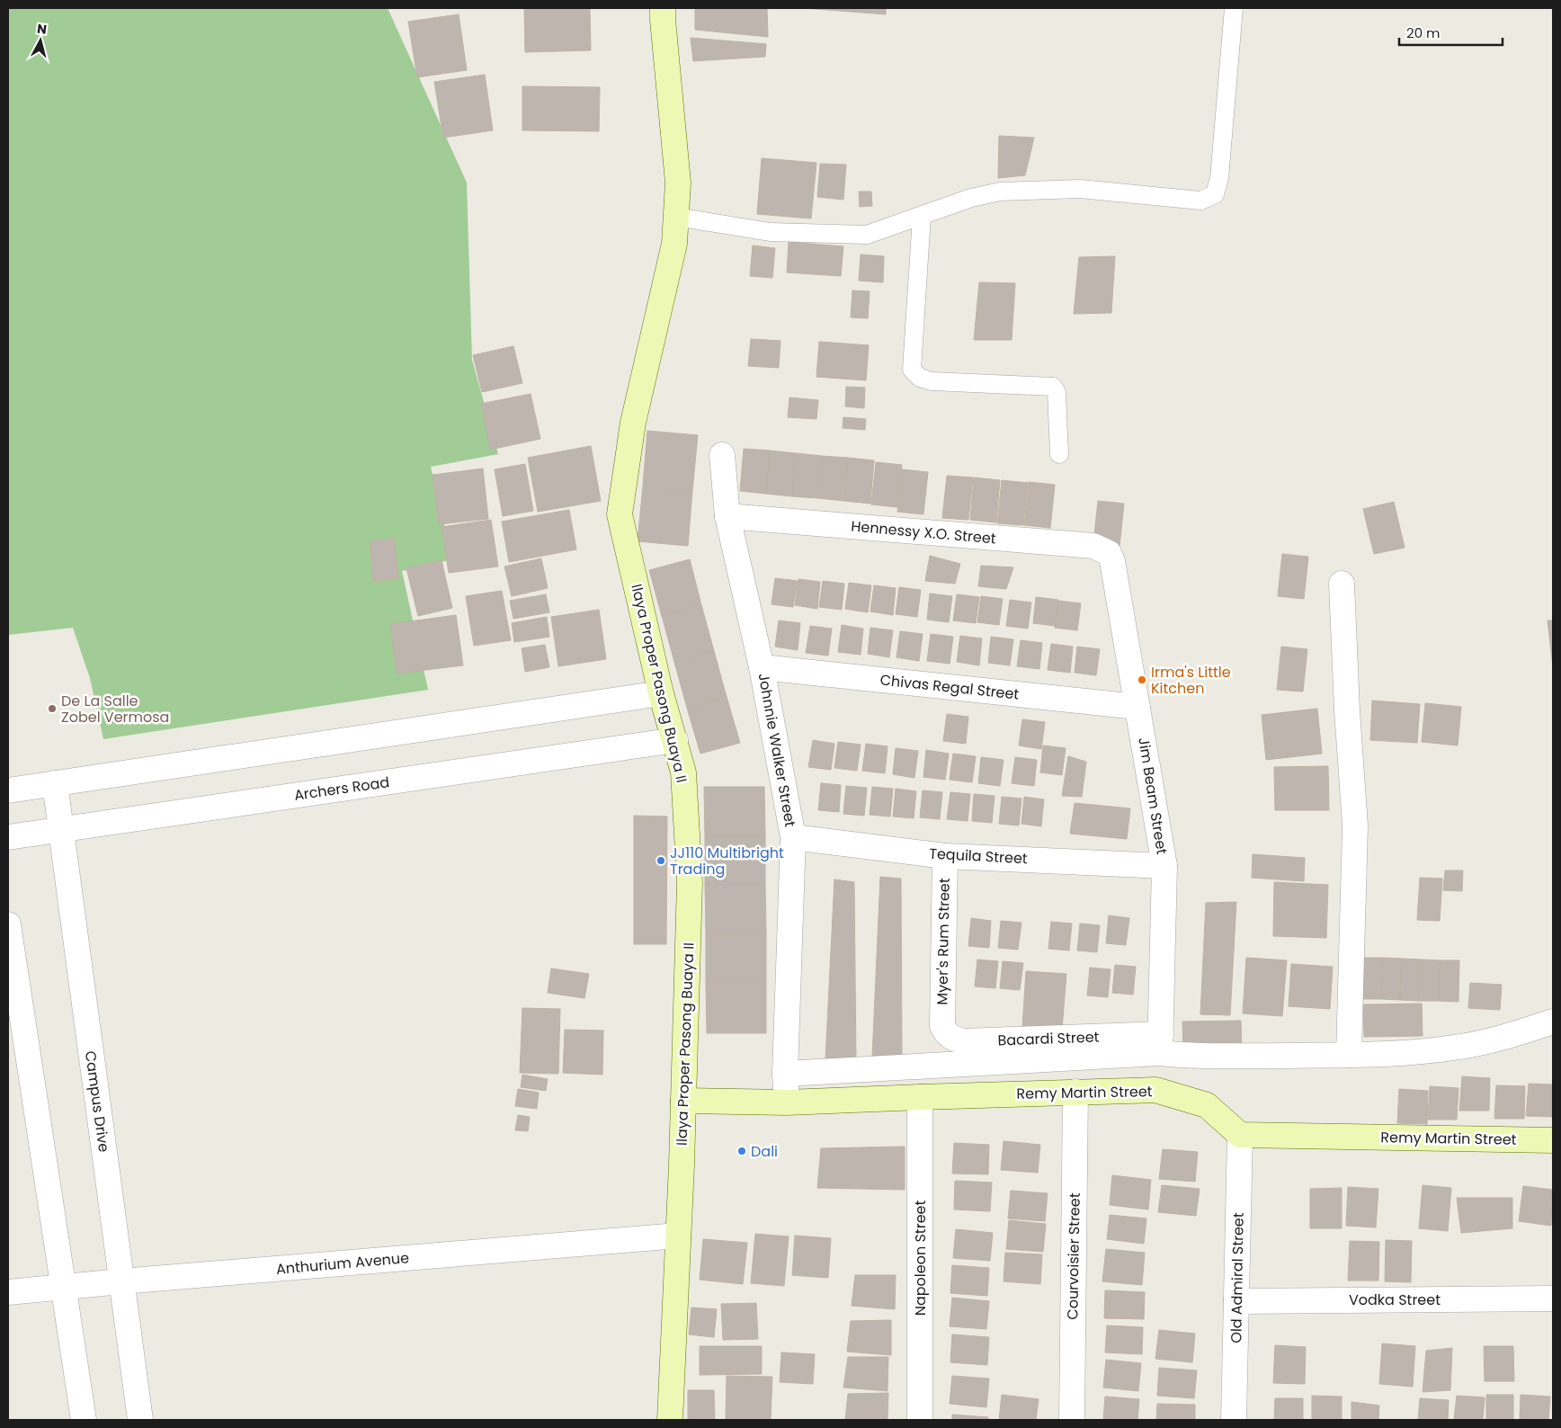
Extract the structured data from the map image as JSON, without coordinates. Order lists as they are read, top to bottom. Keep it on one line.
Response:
{"streets":{"street":["Hennessy X.O. Street","Ilaya Proper Pasong Buaya II","Chivas Regal Street","Johnnie Walker Street","Archers Road","Jim Beam Street","Tequila Street","Myer's Rum Street","Bacardi Street","Remy Martin Street","Campus Drive","Courvoisier Street","Napoleon Street","Anthurium Avenue","Old Admiral Street","Vodka Street"]},"crossings":[["Hennessy X.O. Street","Johnnie Walker Street"],["Hennessy X.O. Street","Jim Beam Street"],["Ilaya Proper Pasong Buaya II","Archers Road"],["Ilaya Proper Pasong Buaya II","Remy Martin Street"],["Ilaya Proper Pasong Buaya II","Anthurium Avenue"],["Chivas Regal Street","Johnnie Walker Street"],["Chivas Regal Street","Jim Beam Street"],["Johnnie Walker Street","Tequila Street"],["Johnnie Walker Street","Remy Martin Street"],["Archers Road","Campus Drive"],["Jim Beam Street","Tequila Street"],["Jim Beam Street","Bacardi Street"],["Tequila Street","Myer's Rum Street"],["Myer's Rum Street","Bacardi Street"],["Remy Martin Street","Courvoisier Street"],["Remy Martin Street","Napoleon Street"],["Remy Martin Street","Old Admiral Street"],["Campus Drive","Anthurium Avenue"],["Old Admiral Street","Vodka Street"]],"places":["Irma's Little Kitchen","De La Salle Zobel Vermosa","JJ110 Multibright Trading","Dali"],"scale_bar":"20 m","north":"top"}
